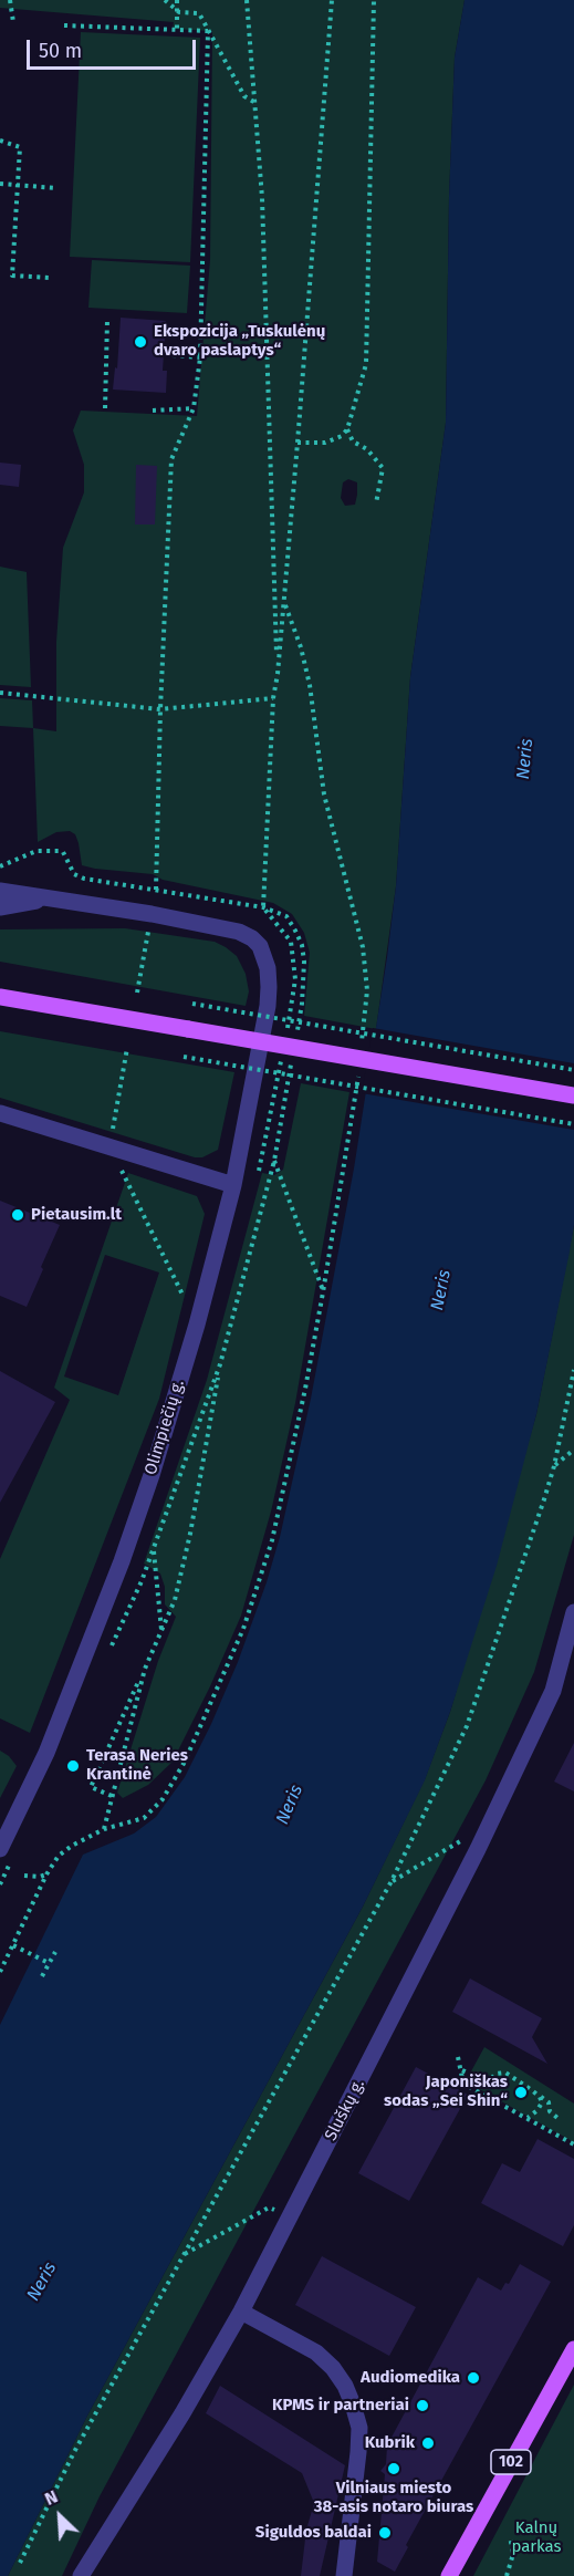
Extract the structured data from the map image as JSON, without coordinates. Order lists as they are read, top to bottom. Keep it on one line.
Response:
{"streets":{"main road":["102"],"street":["Olimpiečių g.","Sluškų g."]},"water":["Neris"],"parks":["Kalnų parkas"],"places":["Ekspozicija „Tuskulėnų dvaro paslaptys“","Pietausim.lt","Terasa Neries Krantinė","Japoniškas sodas „Sei Shin“","Audiomedika","KPMS ir partneriai","Kubrik","Vilniaus miesto 38-asis notaro biuras","Siguldos baldai"],"scale_bar":"50 m","north":"top left"}
